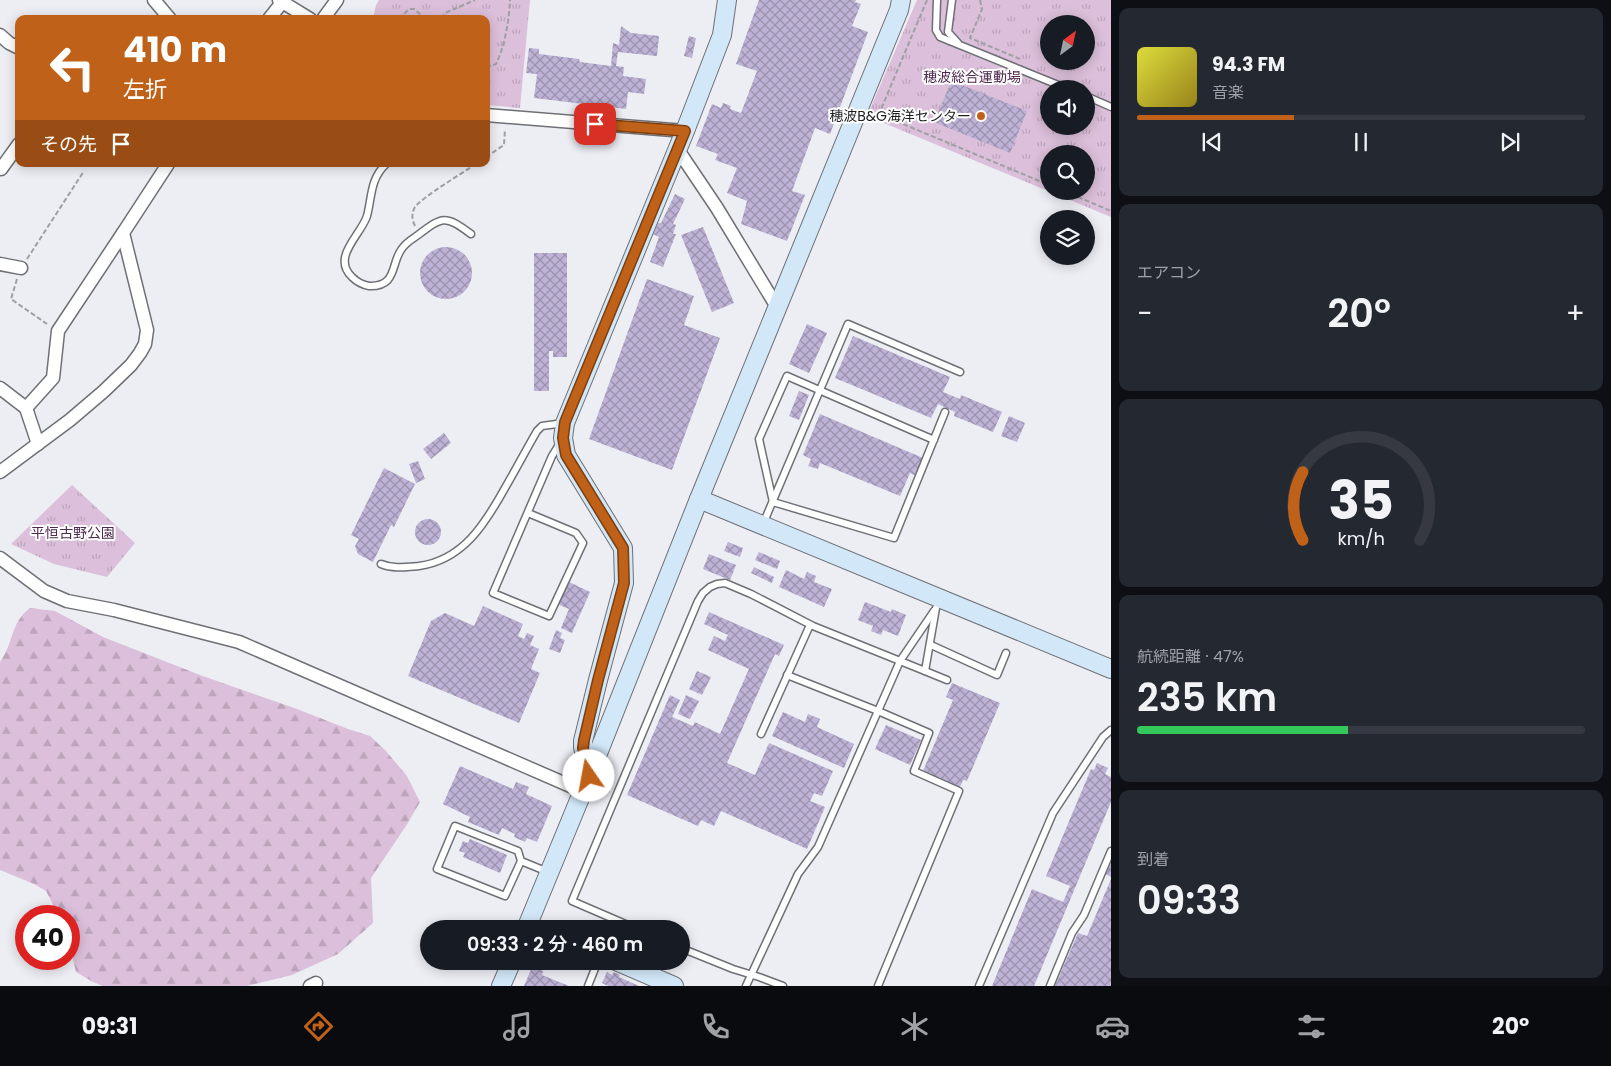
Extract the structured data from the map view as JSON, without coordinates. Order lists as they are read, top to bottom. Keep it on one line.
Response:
{"parks":["穂波総合運動場","平恒古野公園"],"places":["穂波B&G海洋センター"],"north":"top right","page":{"turn":["410 m","左折"],"song":["94.3 FM","音楽"],"then":"その先","tile":["エアコン",["航続距離 · 47%","235 km"],["到着","09:33"]],"heat":["−","20°","+"],"limit":"40","trip":"09:33 · 2 分 · 460 m","tabs":["09:31","20°"],"gauge":["35","km/h"]}}
